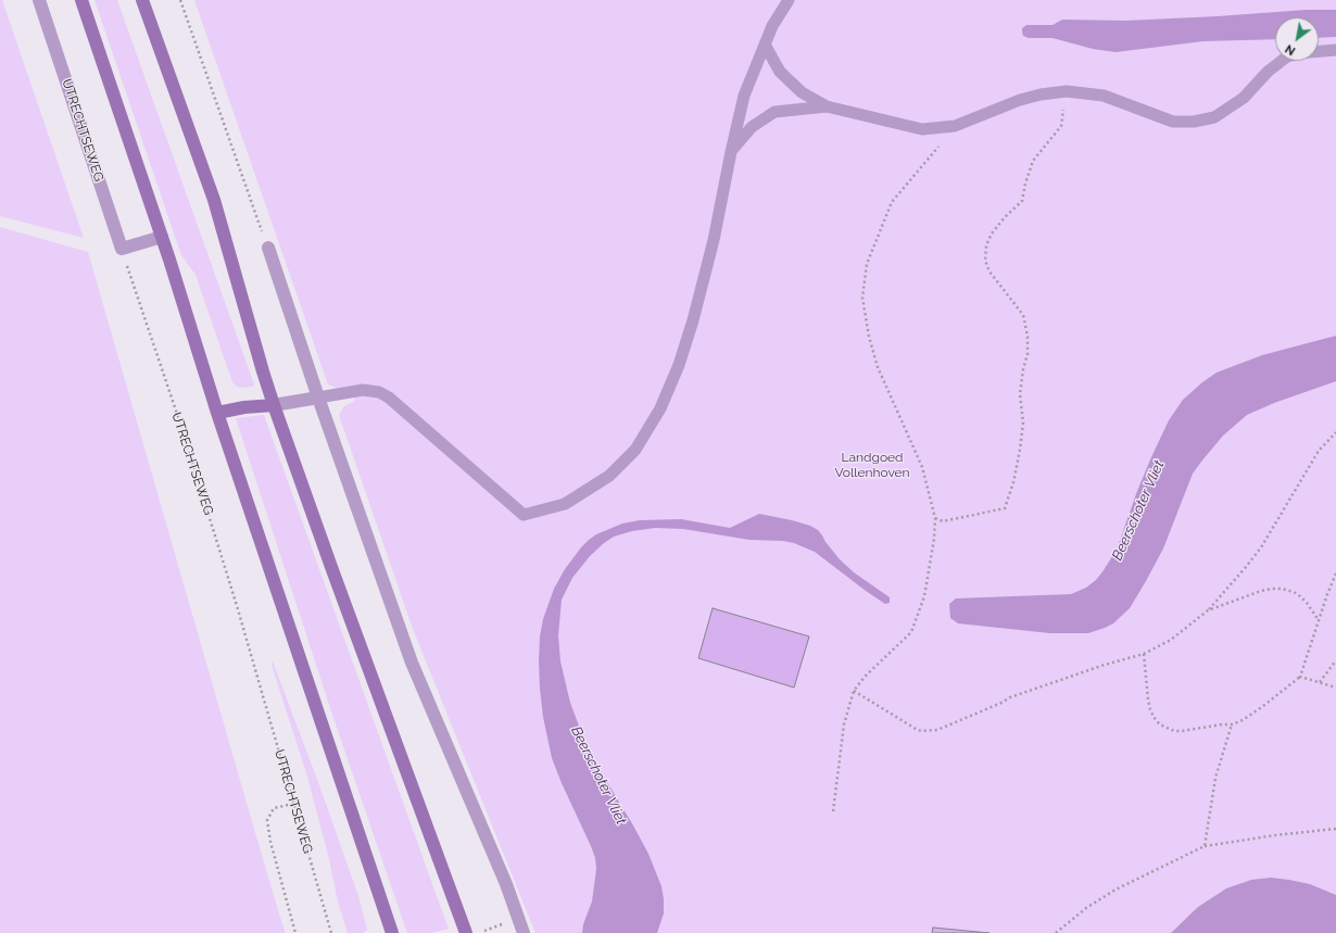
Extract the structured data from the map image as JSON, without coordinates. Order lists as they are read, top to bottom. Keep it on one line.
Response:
{"streets":{"street":["UTRECHTSEWEG"]},"water":["Beerschoter Vliet"],"parks":["Landgoed Vollenhoven"],"north":"bottom left"}
